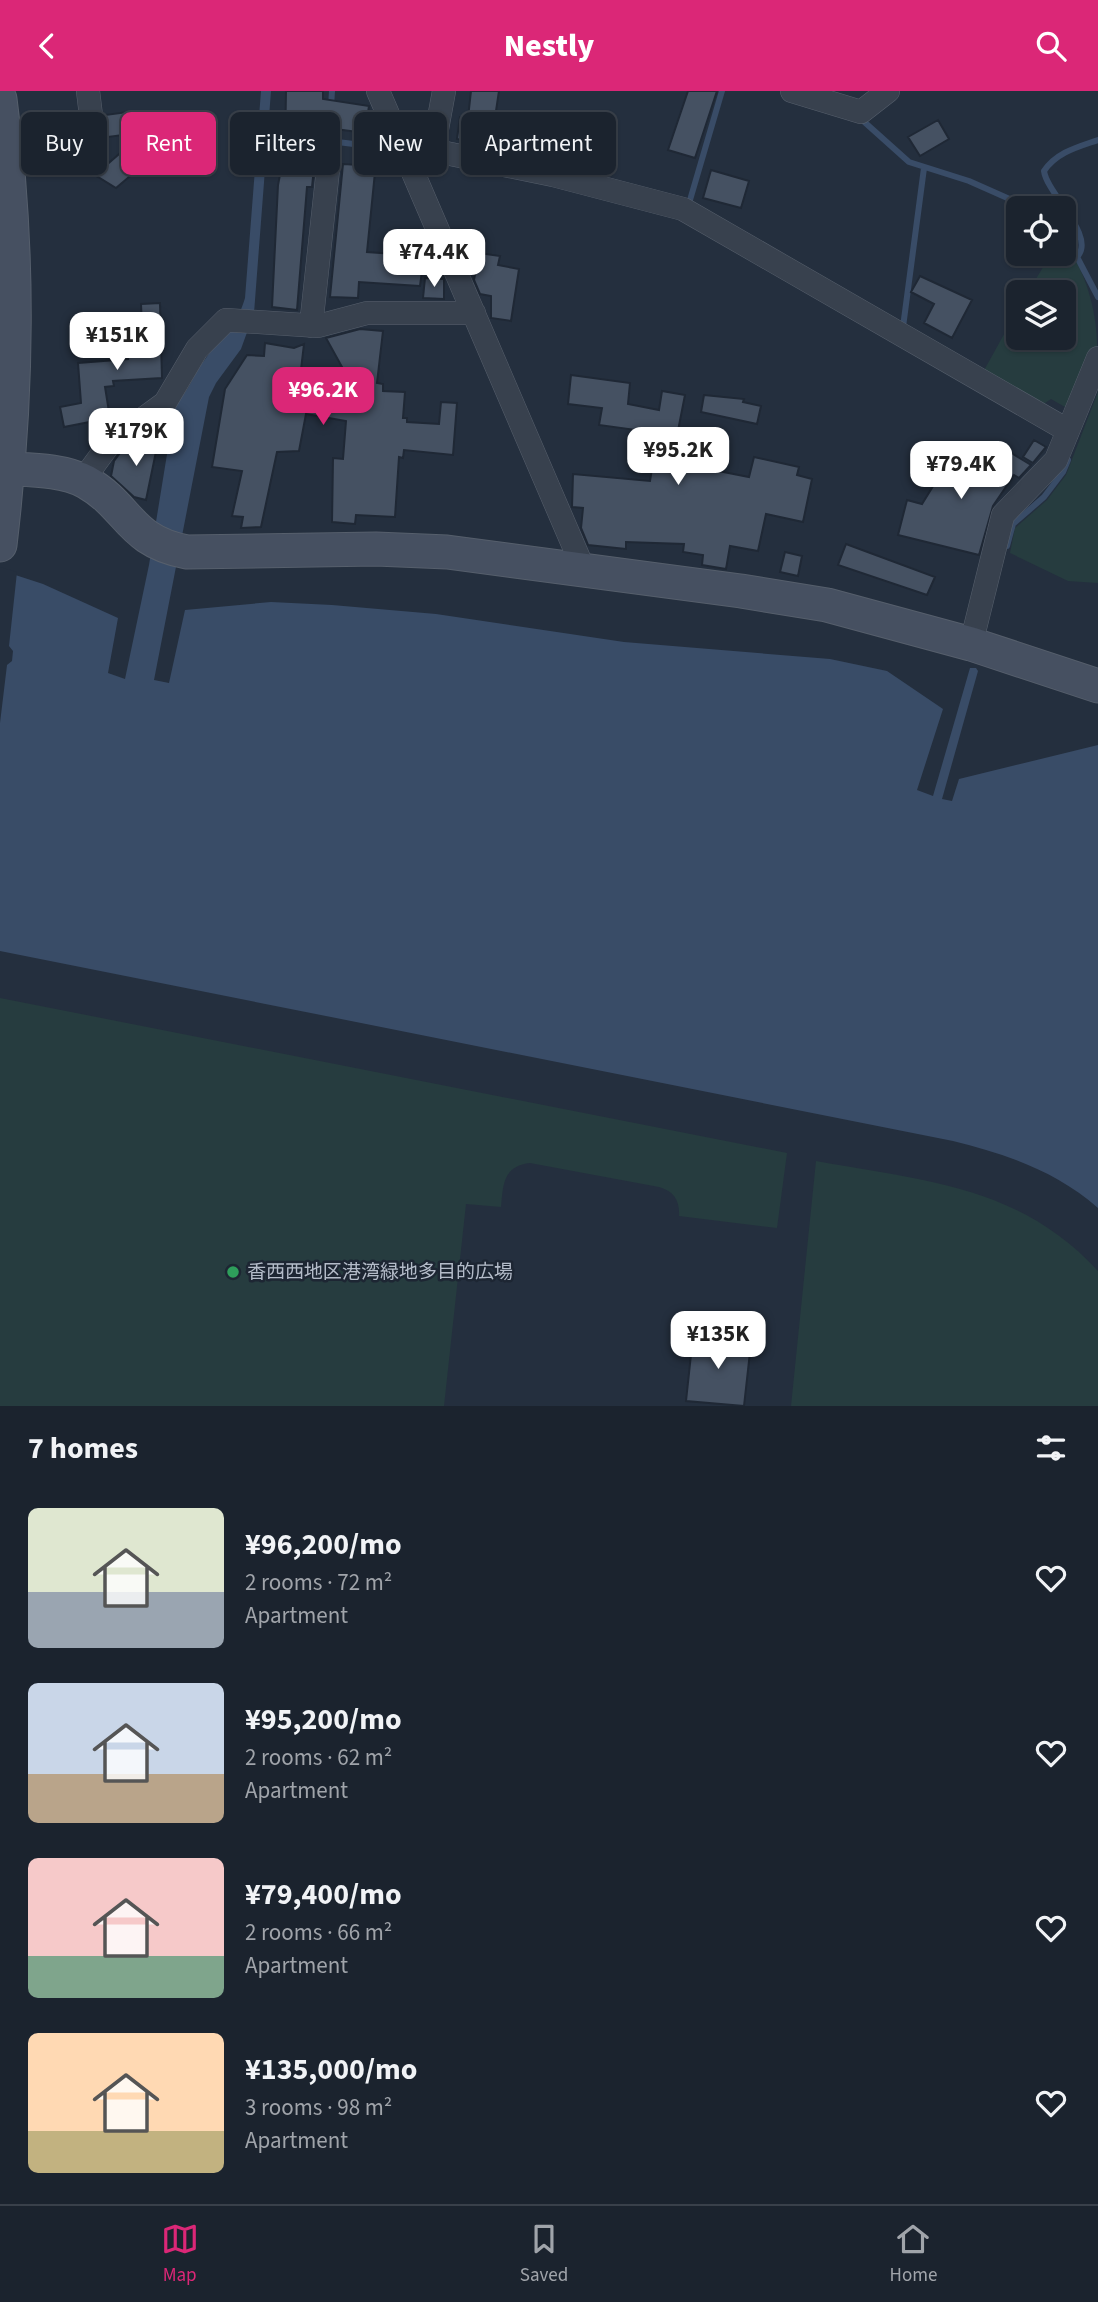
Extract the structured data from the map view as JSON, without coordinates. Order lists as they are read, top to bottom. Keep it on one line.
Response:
{"places":["香西西地区港湾緑地多目的広場"],"page":{"header":"Nestly","chip":["Buy","Rent","Filters","New","Apartment"],"price":["¥74.4K","¥151K","¥96.2K","¥179K","¥95.2K","¥79.4K","¥135K"],"heading":"7 homes","list":[{"name":"¥96,200/mo","note":"2 rooms · 72 m² · Apartment"},{"name":"¥95,200/mo","note":"2 rooms · 62 m² · Apartment"},{"name":"¥79,400/mo","note":"2 rooms · 66 m² · Apartment"},{"name":"¥135,000/mo","note":"3 rooms · 98 m² · Apartment"}],"tabs":["Map","Saved","Home"]}}
